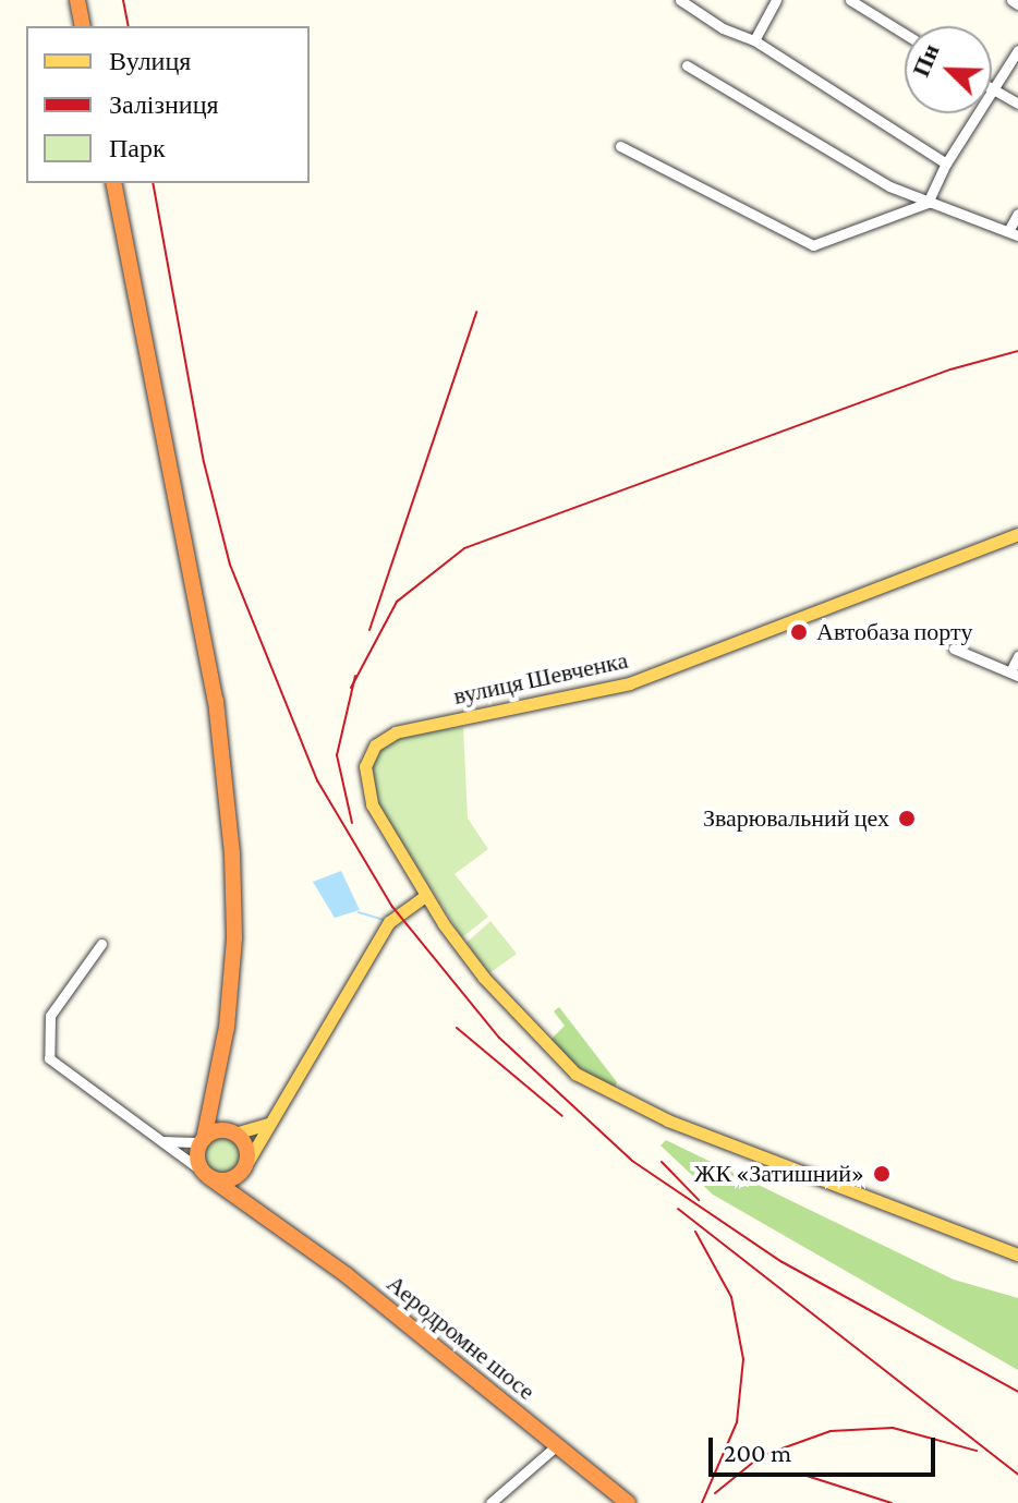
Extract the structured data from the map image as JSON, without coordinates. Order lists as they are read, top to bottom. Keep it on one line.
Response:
{"streets":{"highway":["Аеродромне шосе"],"main road":["вулиця Шевченка"]},"places":["Автобаза порту","Зварювальний цех","ЖК «Затишний»"],"legend":["Вулиця","Залізниця","Парк"],"scale_bar":"200 m","north":"top left"}
